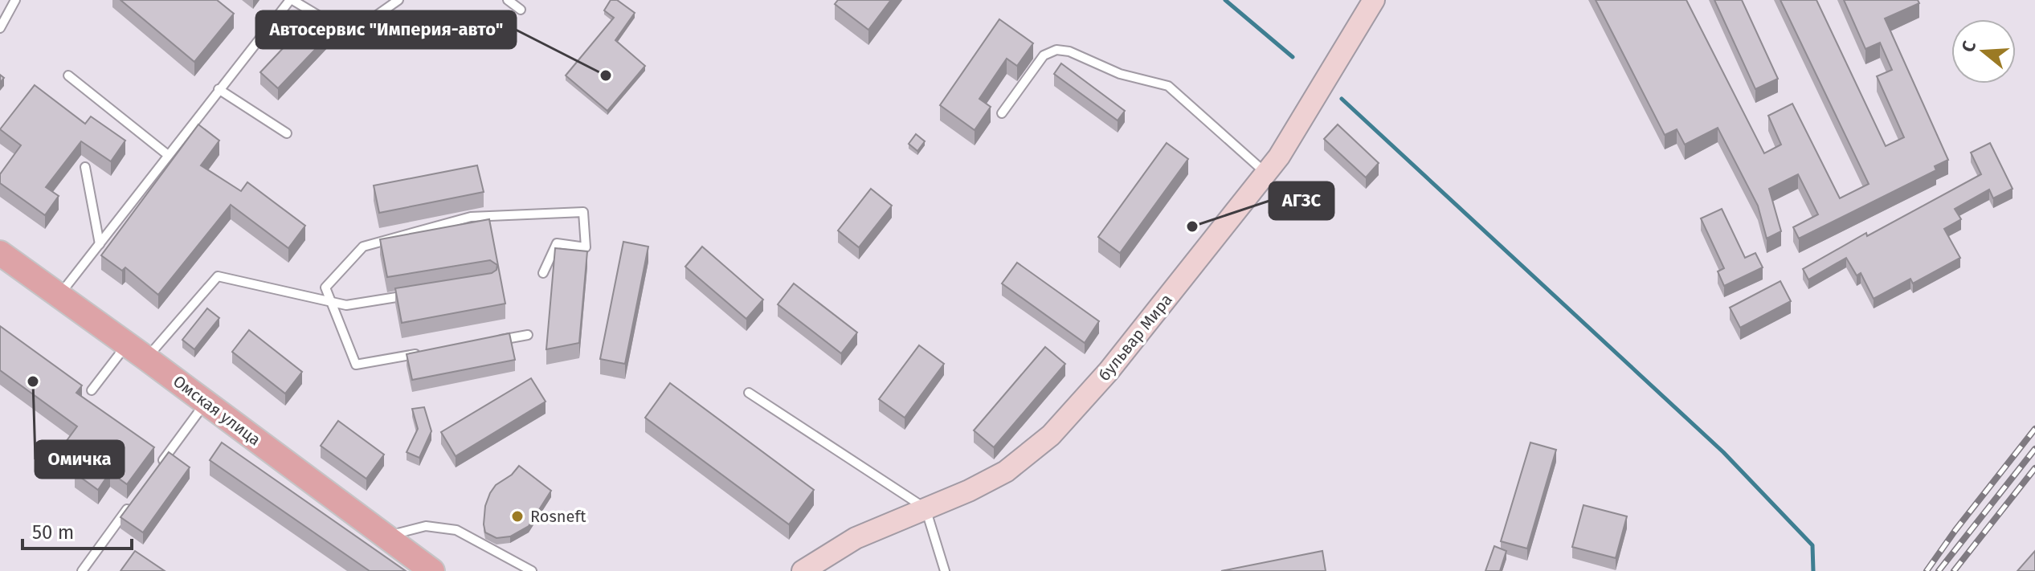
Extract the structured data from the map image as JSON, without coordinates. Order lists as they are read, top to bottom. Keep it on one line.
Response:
{"streets":{"main road":["Омская улица"],"street":["бульвар Мира"]},"places":["Автосервис \"Империя-авто\"","АГЗС","Омичка","Rosneft"],"scale_bar":"50 m","north":"left"}
